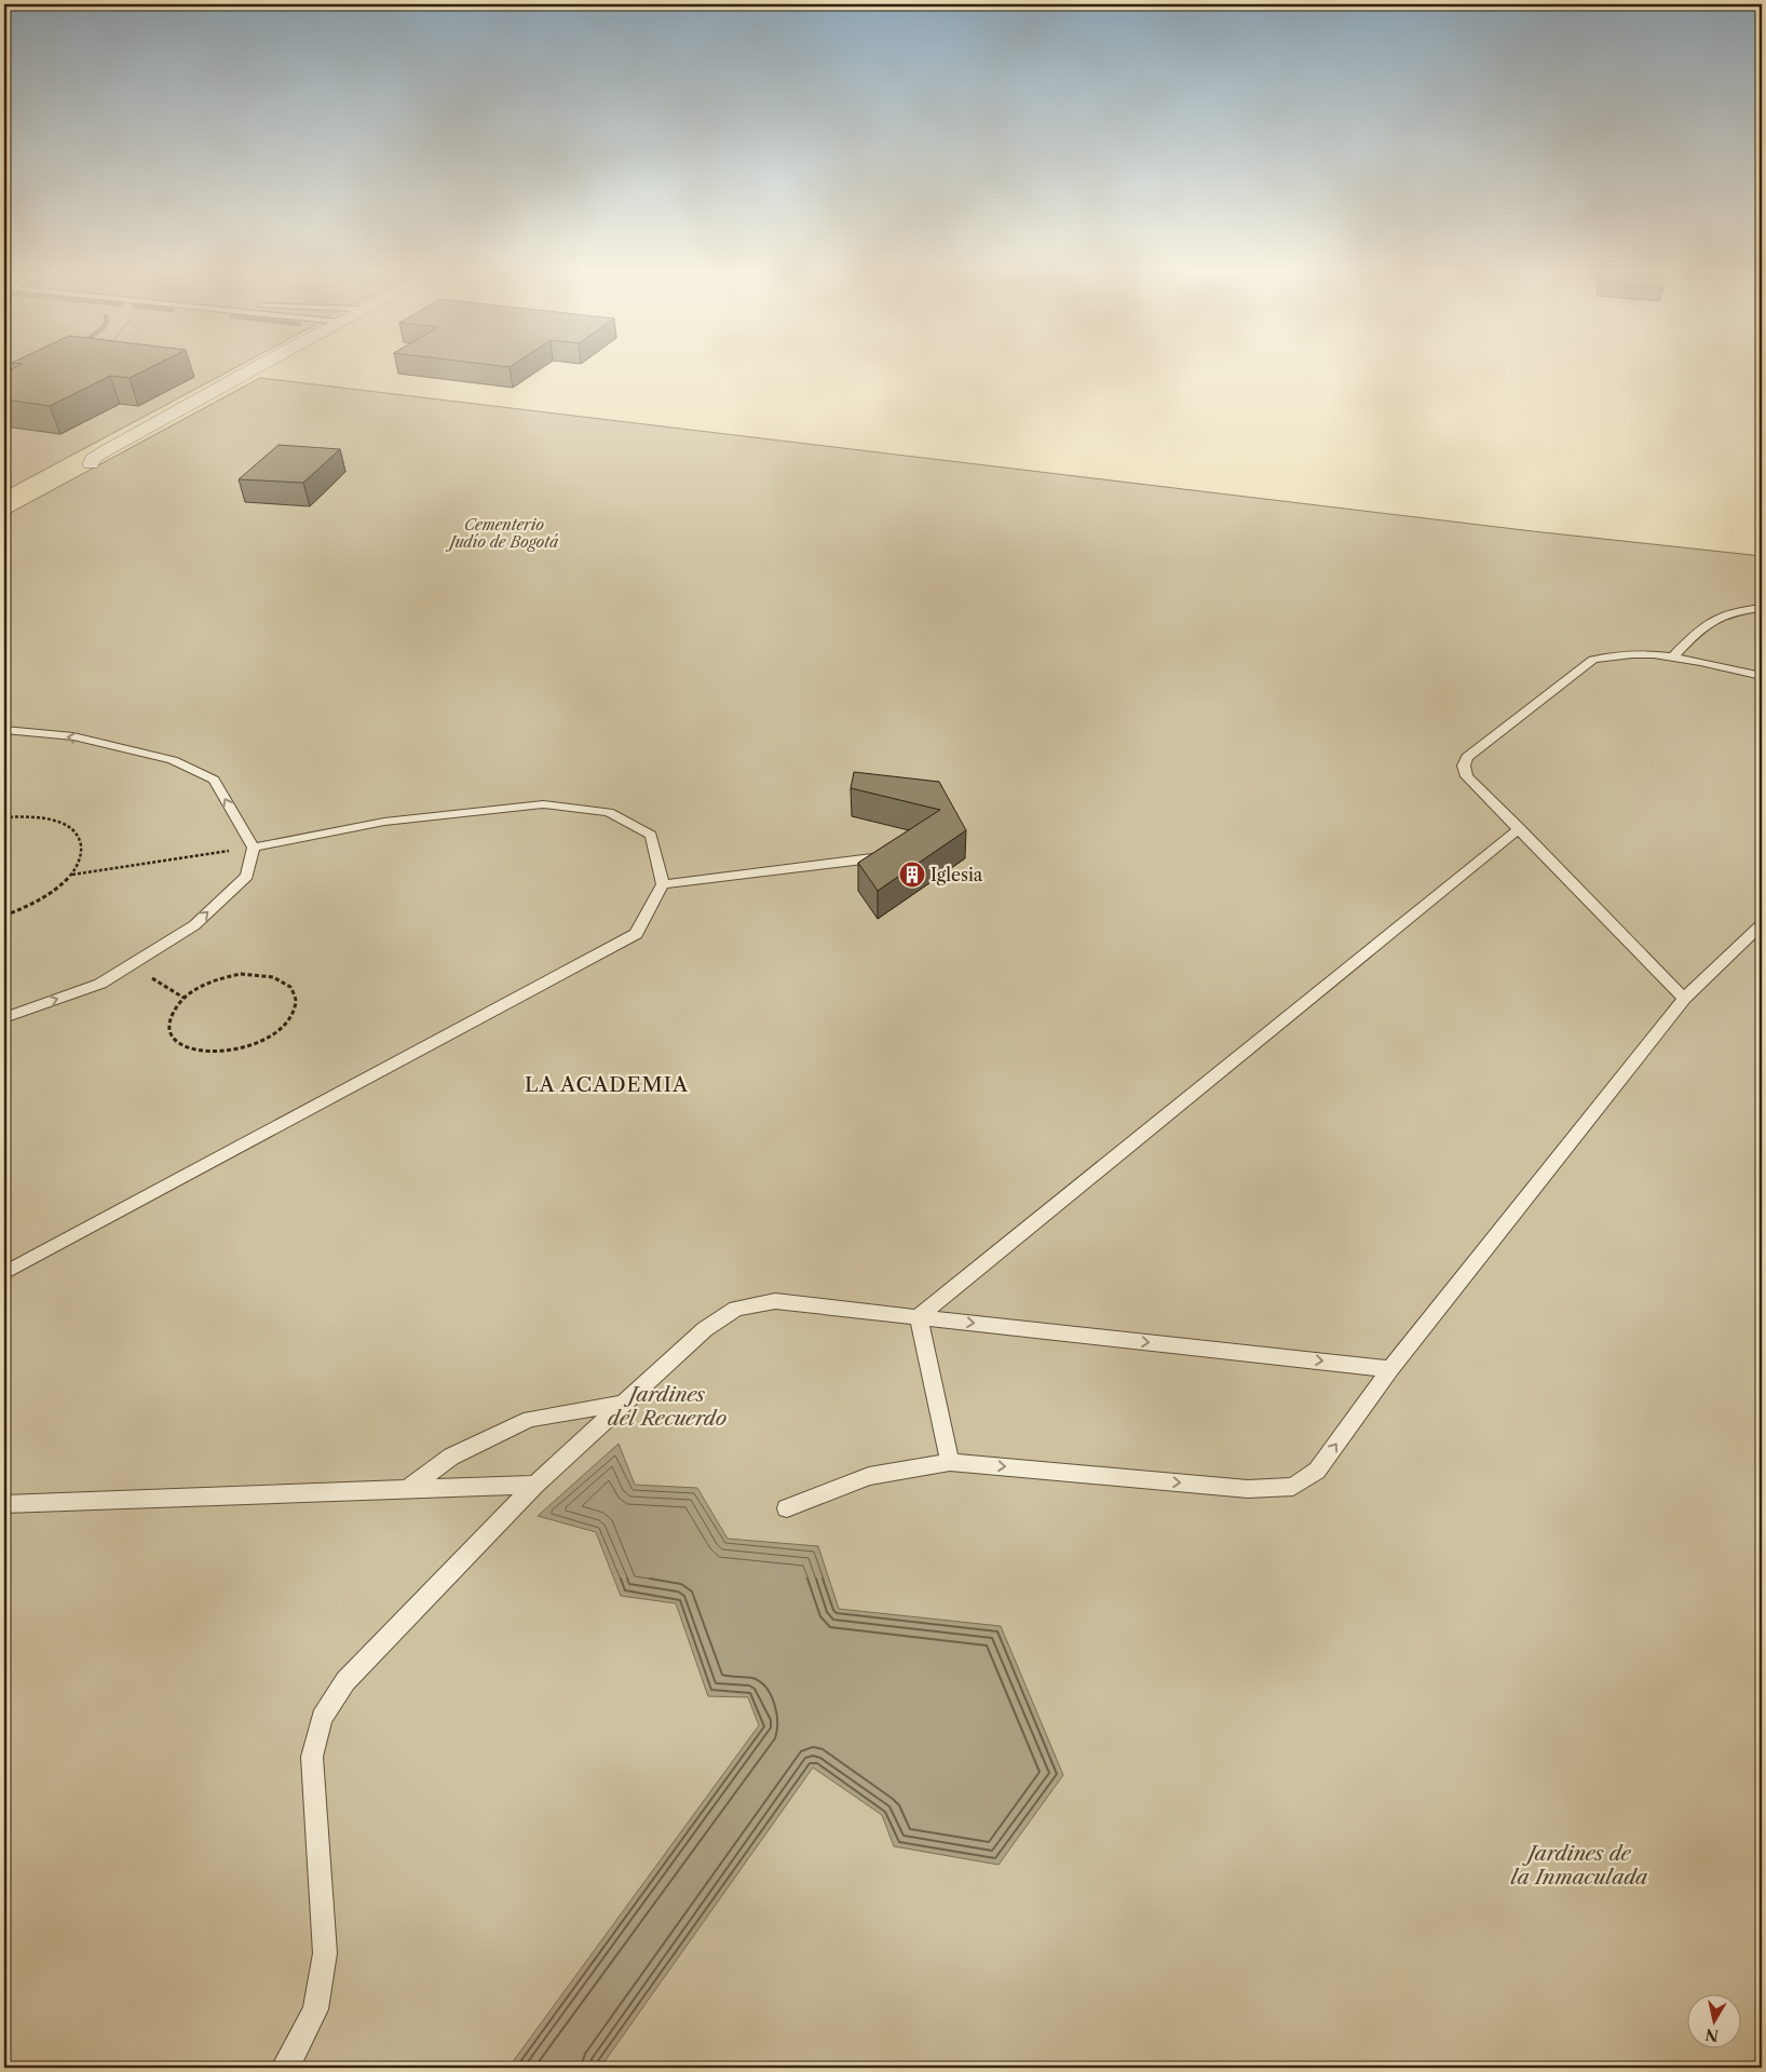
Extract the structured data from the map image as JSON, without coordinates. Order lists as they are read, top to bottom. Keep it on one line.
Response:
{"districts":["LA ACADEMIA"],"parks":["Cementerio Judío de Bogotá","Jardines del Recuerdo","Jardines de la Inmaculada"],"places":{"building":["Iglesia"]},"north":"bottom"}
